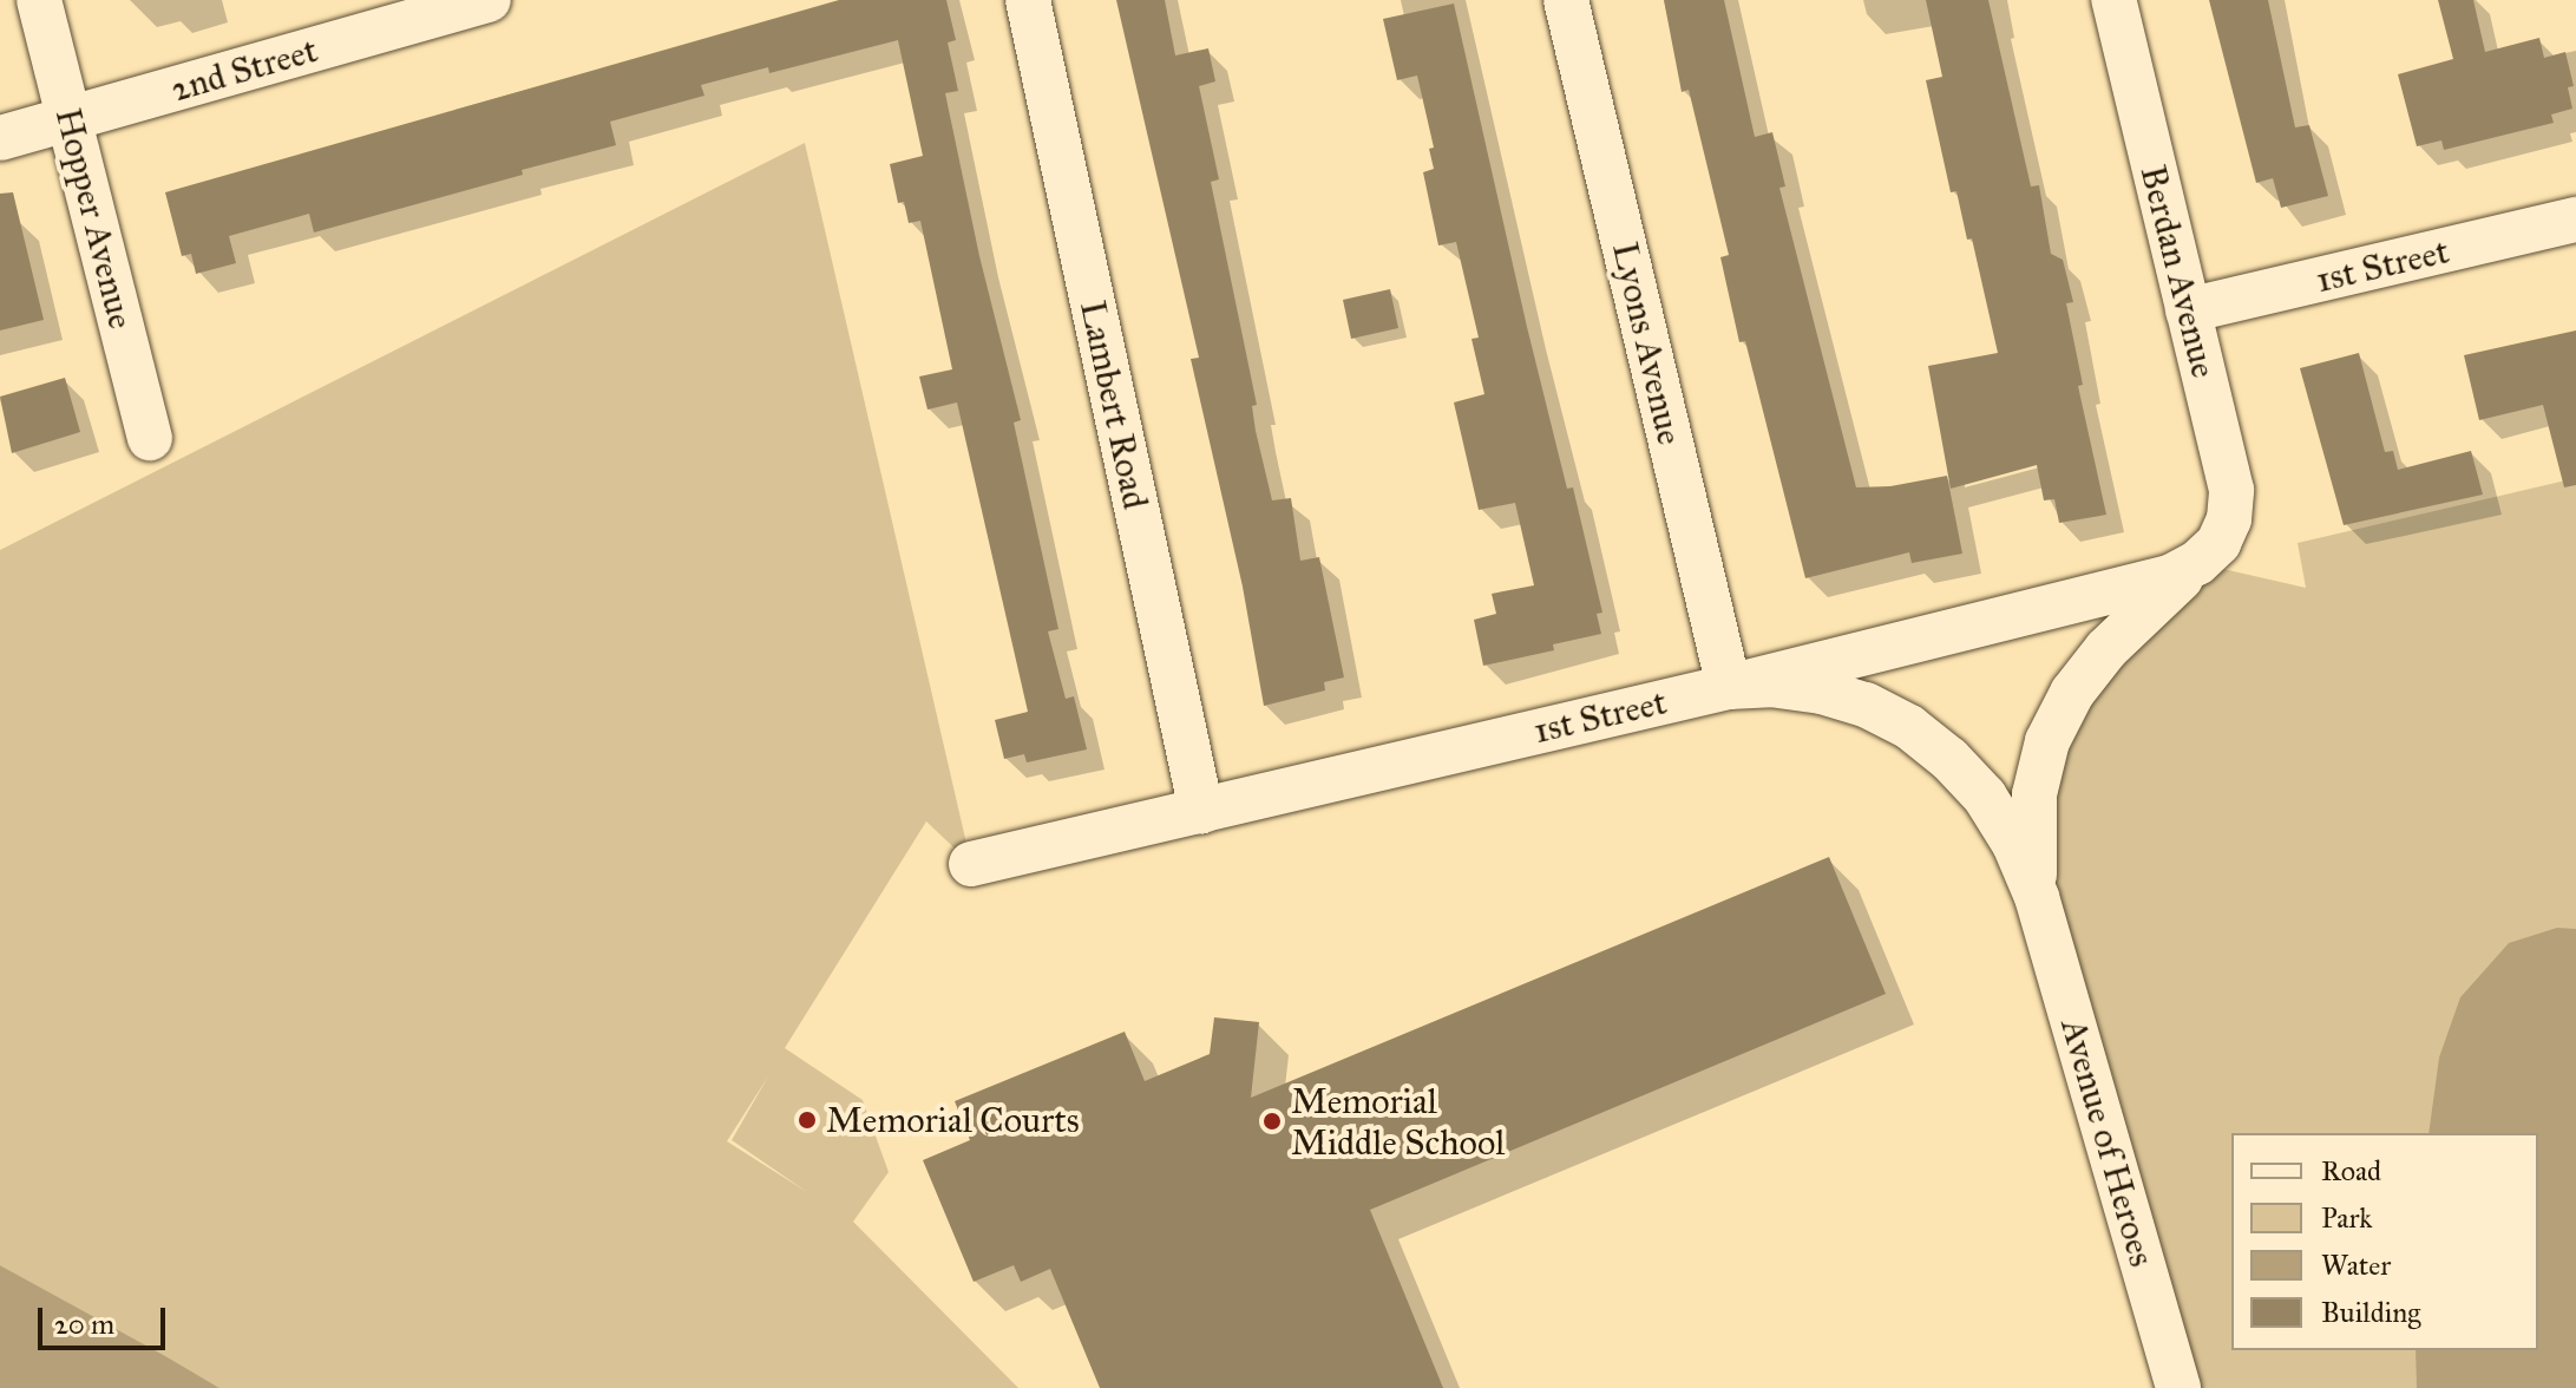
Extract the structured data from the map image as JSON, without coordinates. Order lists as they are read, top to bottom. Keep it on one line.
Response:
{"streets":{"street":["2nd Street","Hopper Avenue","1st Street","Berdan Avenue","Lyons Avenue","Lambert Road","Avenue of Heroes"]},"crossings":[["2nd Street","Hopper Avenue"],["1st Street","Berdan Avenue"],["1st Street","Lyons Avenue"],["1st Street","Lambert Road"],["1st Street","Avenue of Heroes"],["Berdan Avenue","Avenue of Heroes"],["Lyons Avenue","Avenue of Heroes"]],"places":["Memorial Courts","Memorial Middle School"],"legend":["Road","Park","Water","Building"],"scale_bar":"20 m"}
